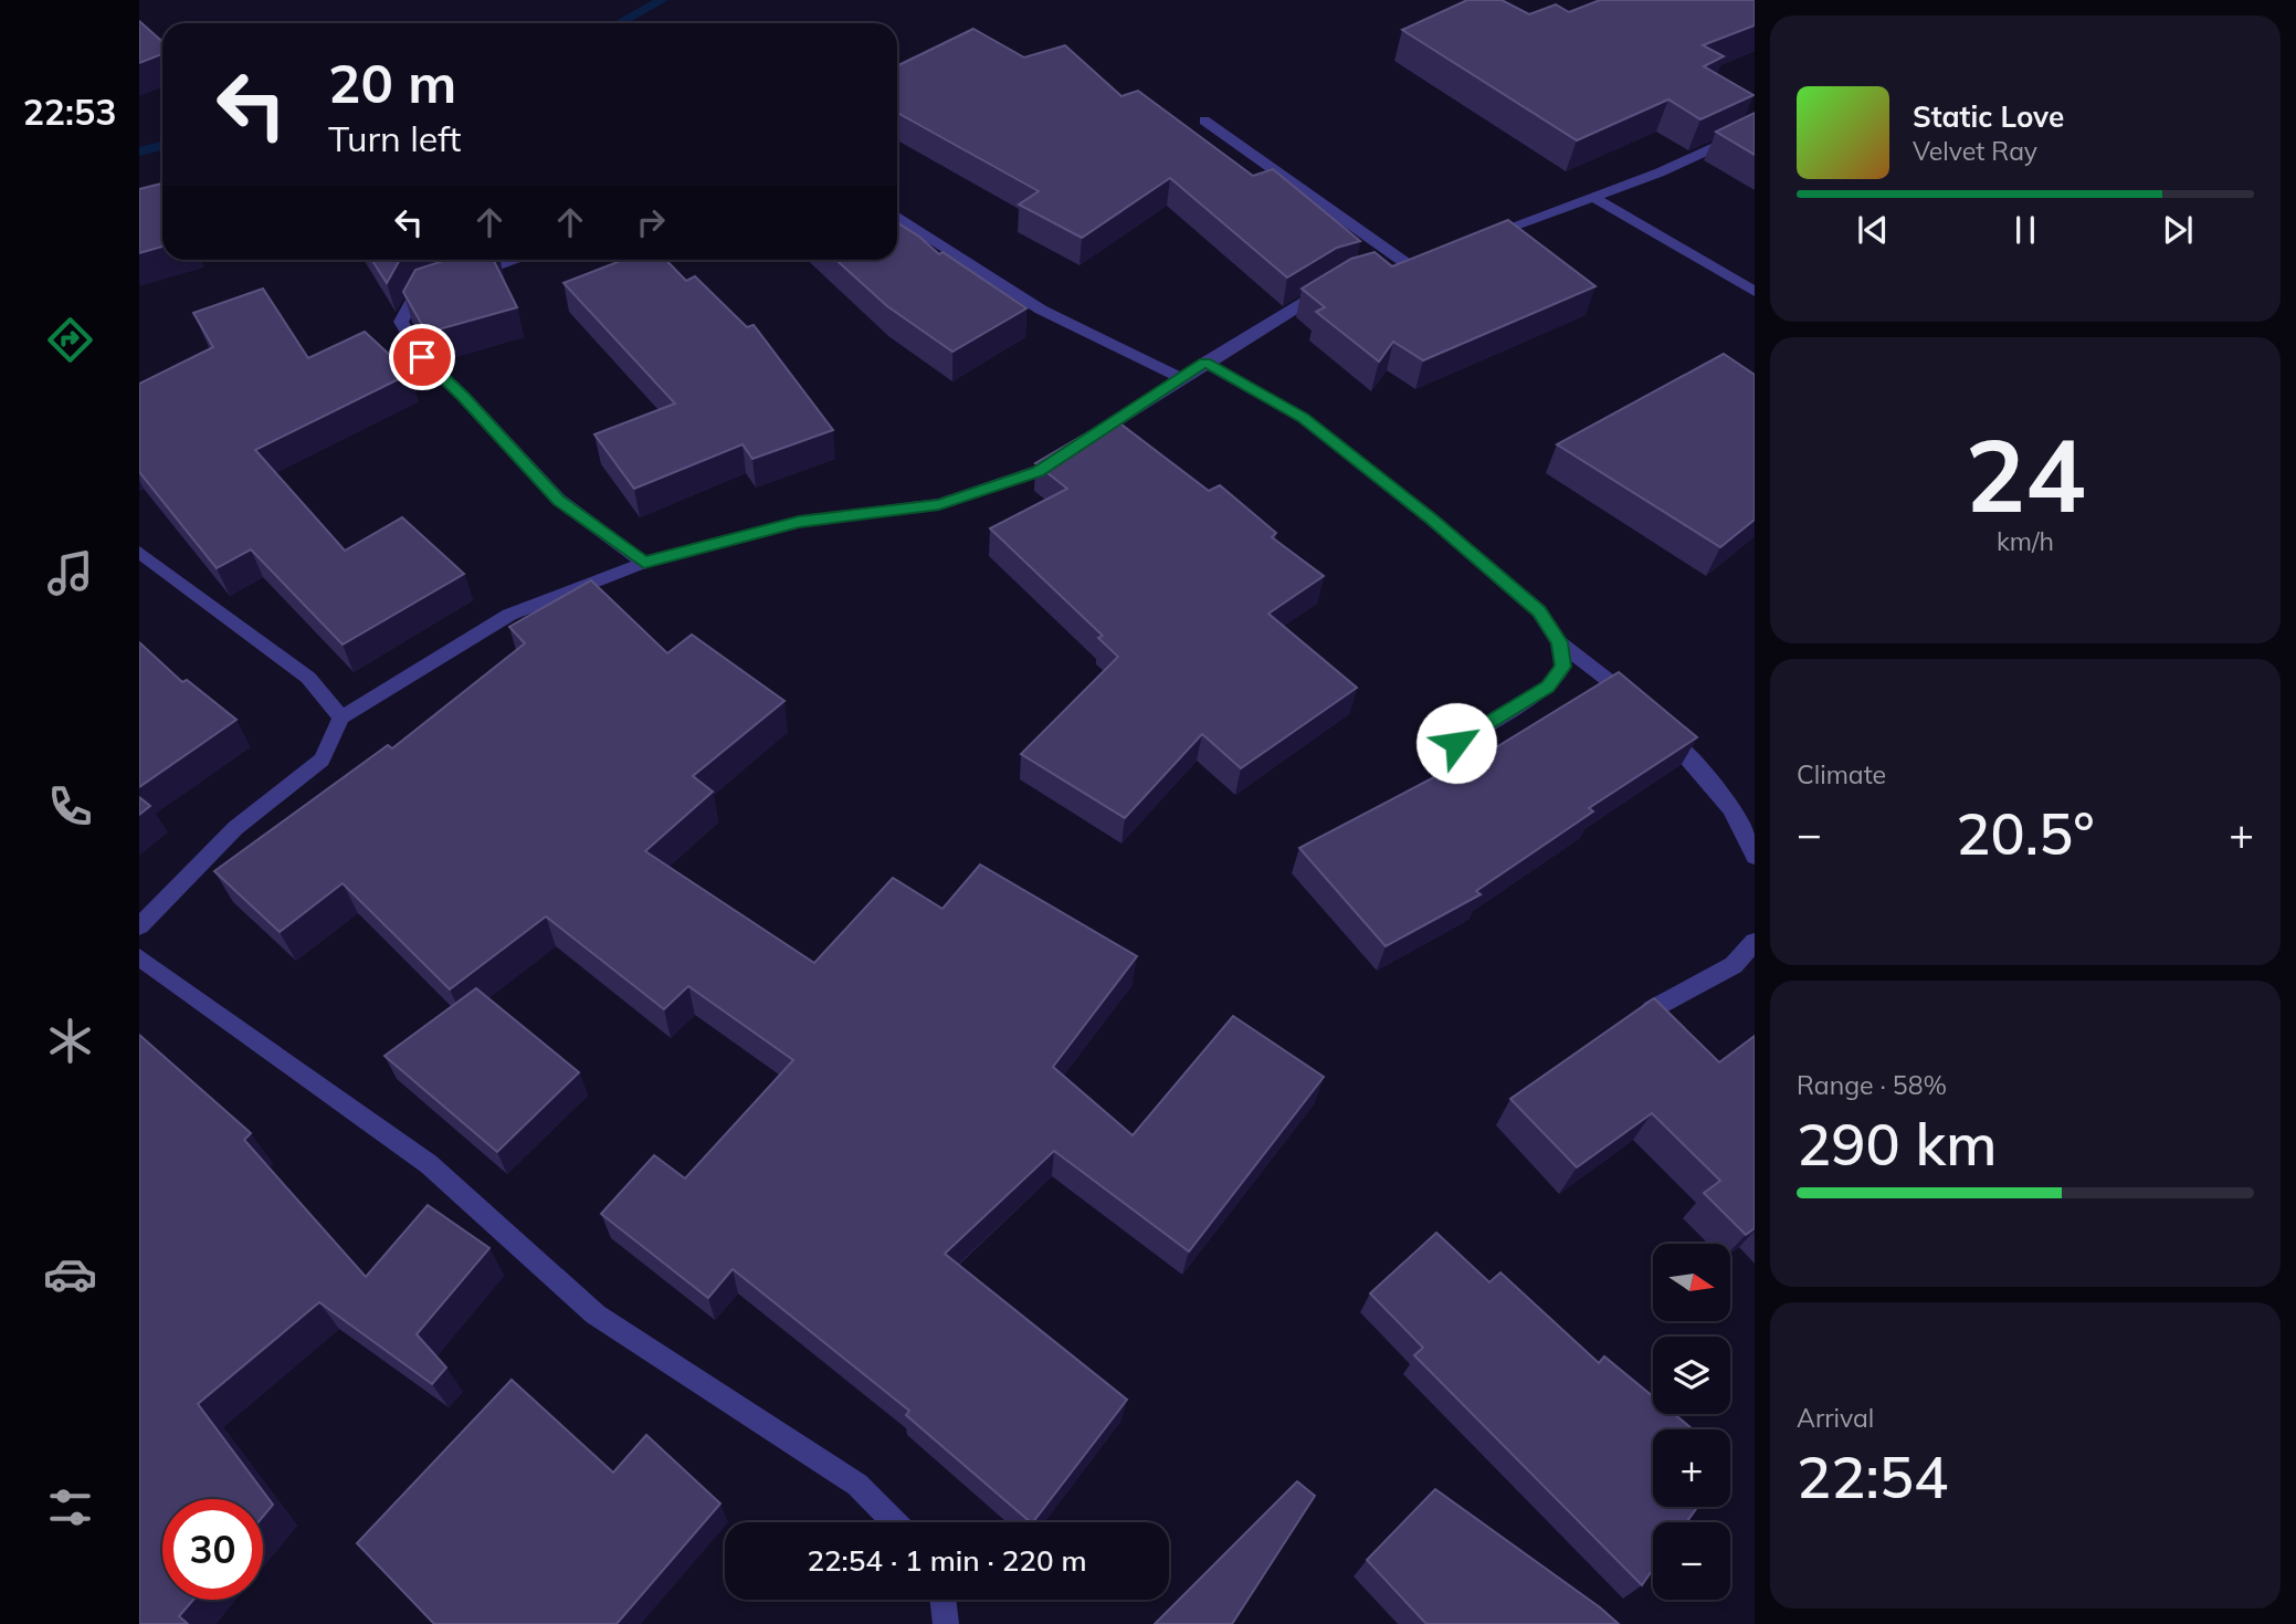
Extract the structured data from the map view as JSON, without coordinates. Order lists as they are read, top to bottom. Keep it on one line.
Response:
{"north":"right","page":{"tabs":"22:53","turn":["20 m","Turn left"],"song":["Static Love","Velvet Ray"],"tile":[["24","km/h"],"Climate",["Range · 58%","290 km"],["Arrival","22:54"]],"heat":["−","20.5°","+"],"map_buttons":["+","−"],"limit":"30","trip":"22:54 · 1 min · 220 m"}}
